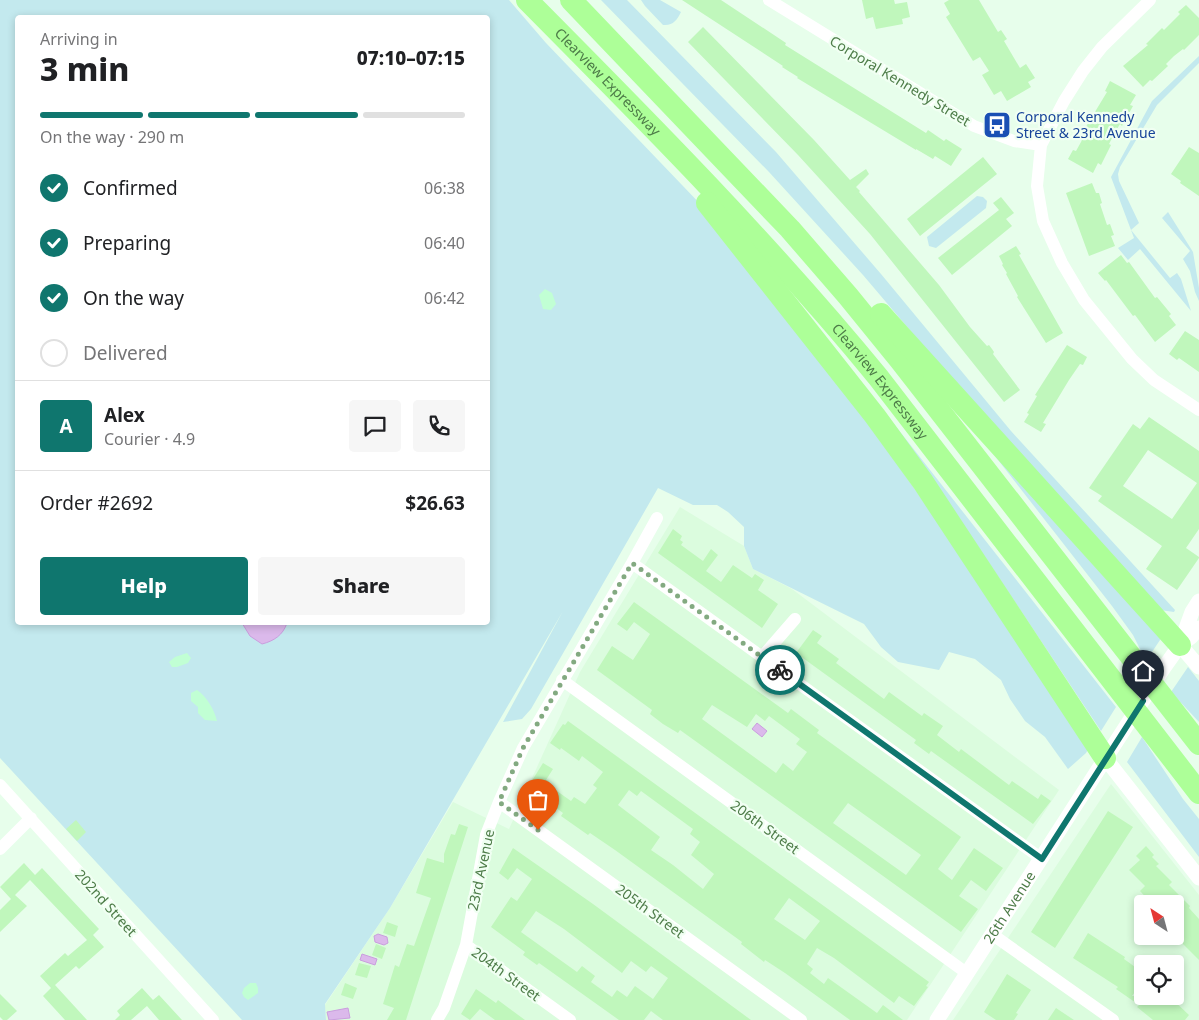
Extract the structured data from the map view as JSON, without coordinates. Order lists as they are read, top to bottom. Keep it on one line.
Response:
{"streets":{"highway":["Clearview Expressway"],"street":["Corporal Kennedy Street","206th Street","23rd Avenue","202nd Street","26th Avenue","205th Street","204th Street"]},"crossings":[["206th Street","23rd Avenue"],["206th Street","26th Avenue"],["23rd Avenue","205th Street"],["23rd Avenue","204th Street"]],"places":{"bus stop":["Corporal Kennedy Street & 23rd Avenue"]},"north":"top left","page":{"heading":["3 min","Arriving in","07:10–07:15"],"panel":["Alex","Courier · 4.9","Order #2692","$26.63"],"bar":"On the way · 290 m","list":[["Confirmed","06:38"],["Preparing","06:40"],["On the way","06:42"],"Delivered"],"round":"A","buttons":["Help","Share"]}}
